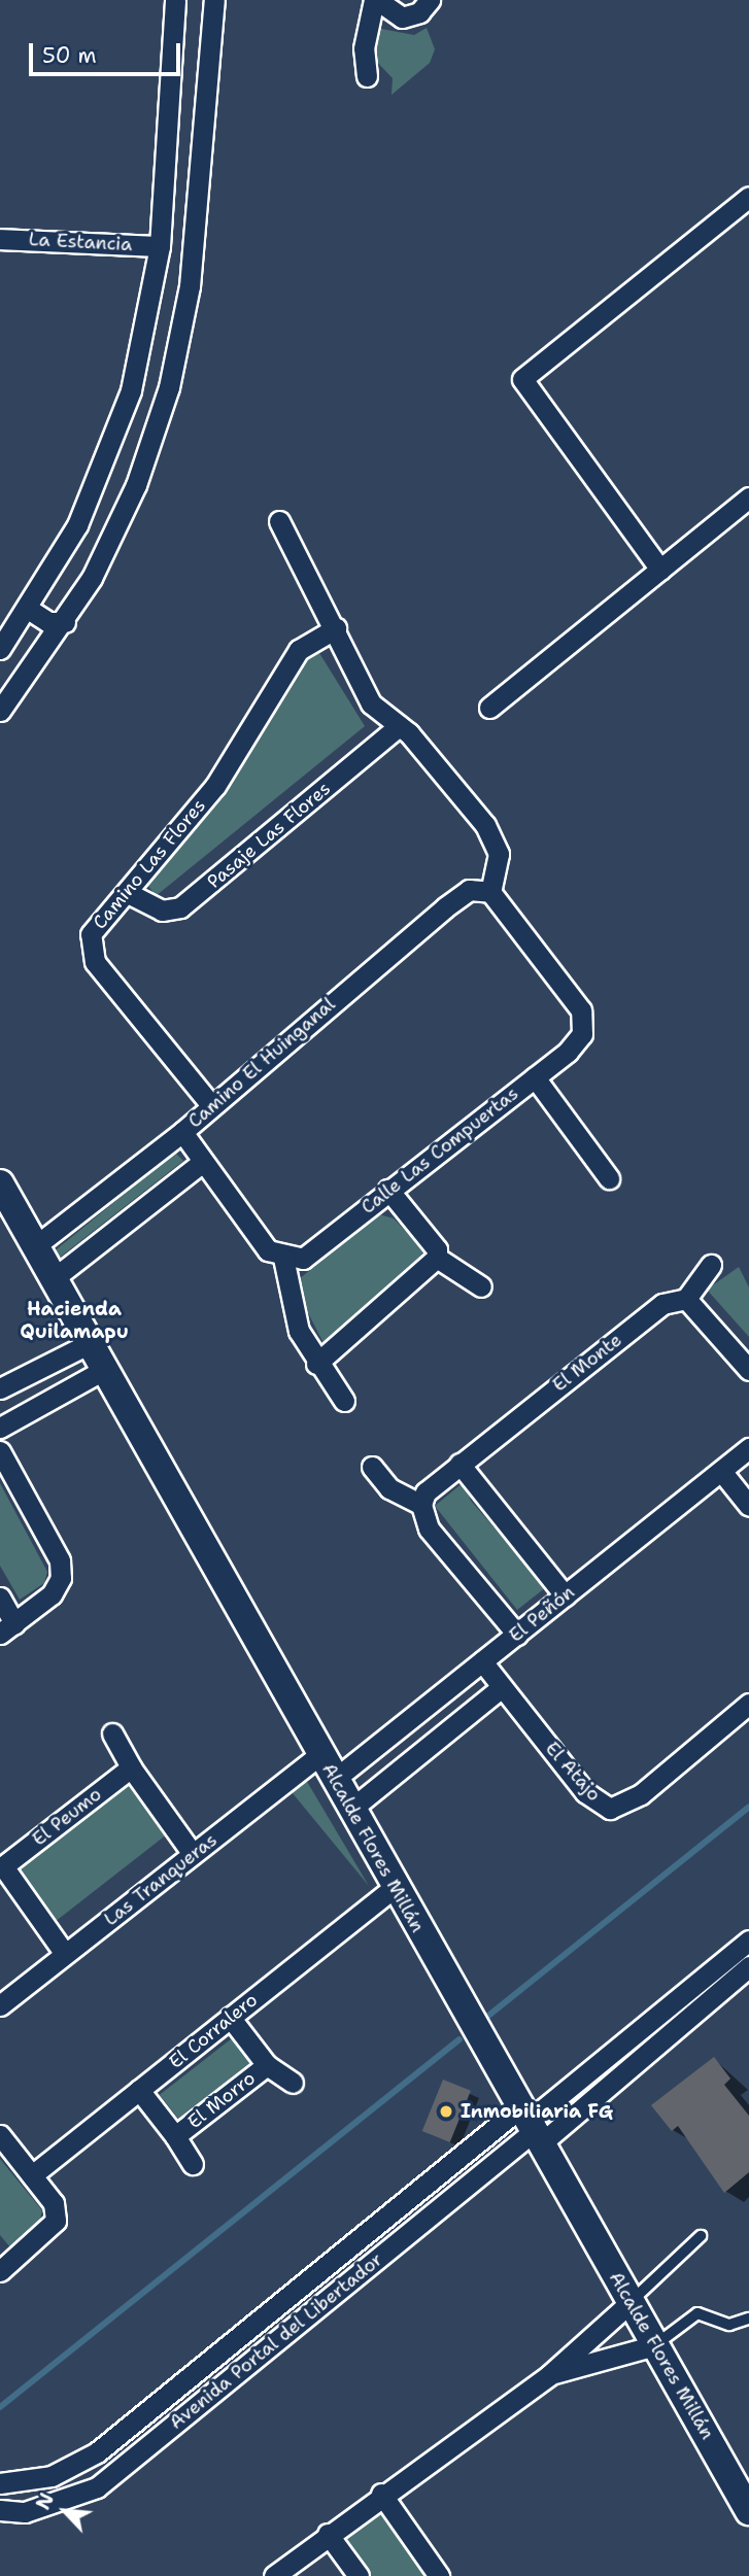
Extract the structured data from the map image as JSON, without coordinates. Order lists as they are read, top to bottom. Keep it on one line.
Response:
{"streets":{"street":["La Estancia","Pasaje Las Flores","Camino Las Flores","Camino El Huinganal","Calle Las Compuertas","El Monte","El Peñón","El Atajo","El Peumo","Alcalde Flores Millán","Las Tranqueras","El Corralero","El Morro","Avenida Portal del Libertador"]},"crossings":[["Pasaje Las Flores","Camino Las Flores"],["Camino Las Flores","Camino El Huinganal"],["Camino El Huinganal","Calle Las Compuertas"],["Camino El Huinganal","Alcalde Flores Millán"],["El Peñón","El Atajo"],["El Peñón","Alcalde Flores Millán"],["El Peumo","Las Tranqueras"],["Alcalde Flores Millán","Las Tranqueras"],["Alcalde Flores Millán","El Corralero"],["Alcalde Flores Millán","Avenida Portal del Libertador"],["El Corralero","El Morro"]],"districts":["Hacienda Quilamapu"],"places":["Inmobiliaria FG"],"scale_bar":"50 m","north":"top left"}
